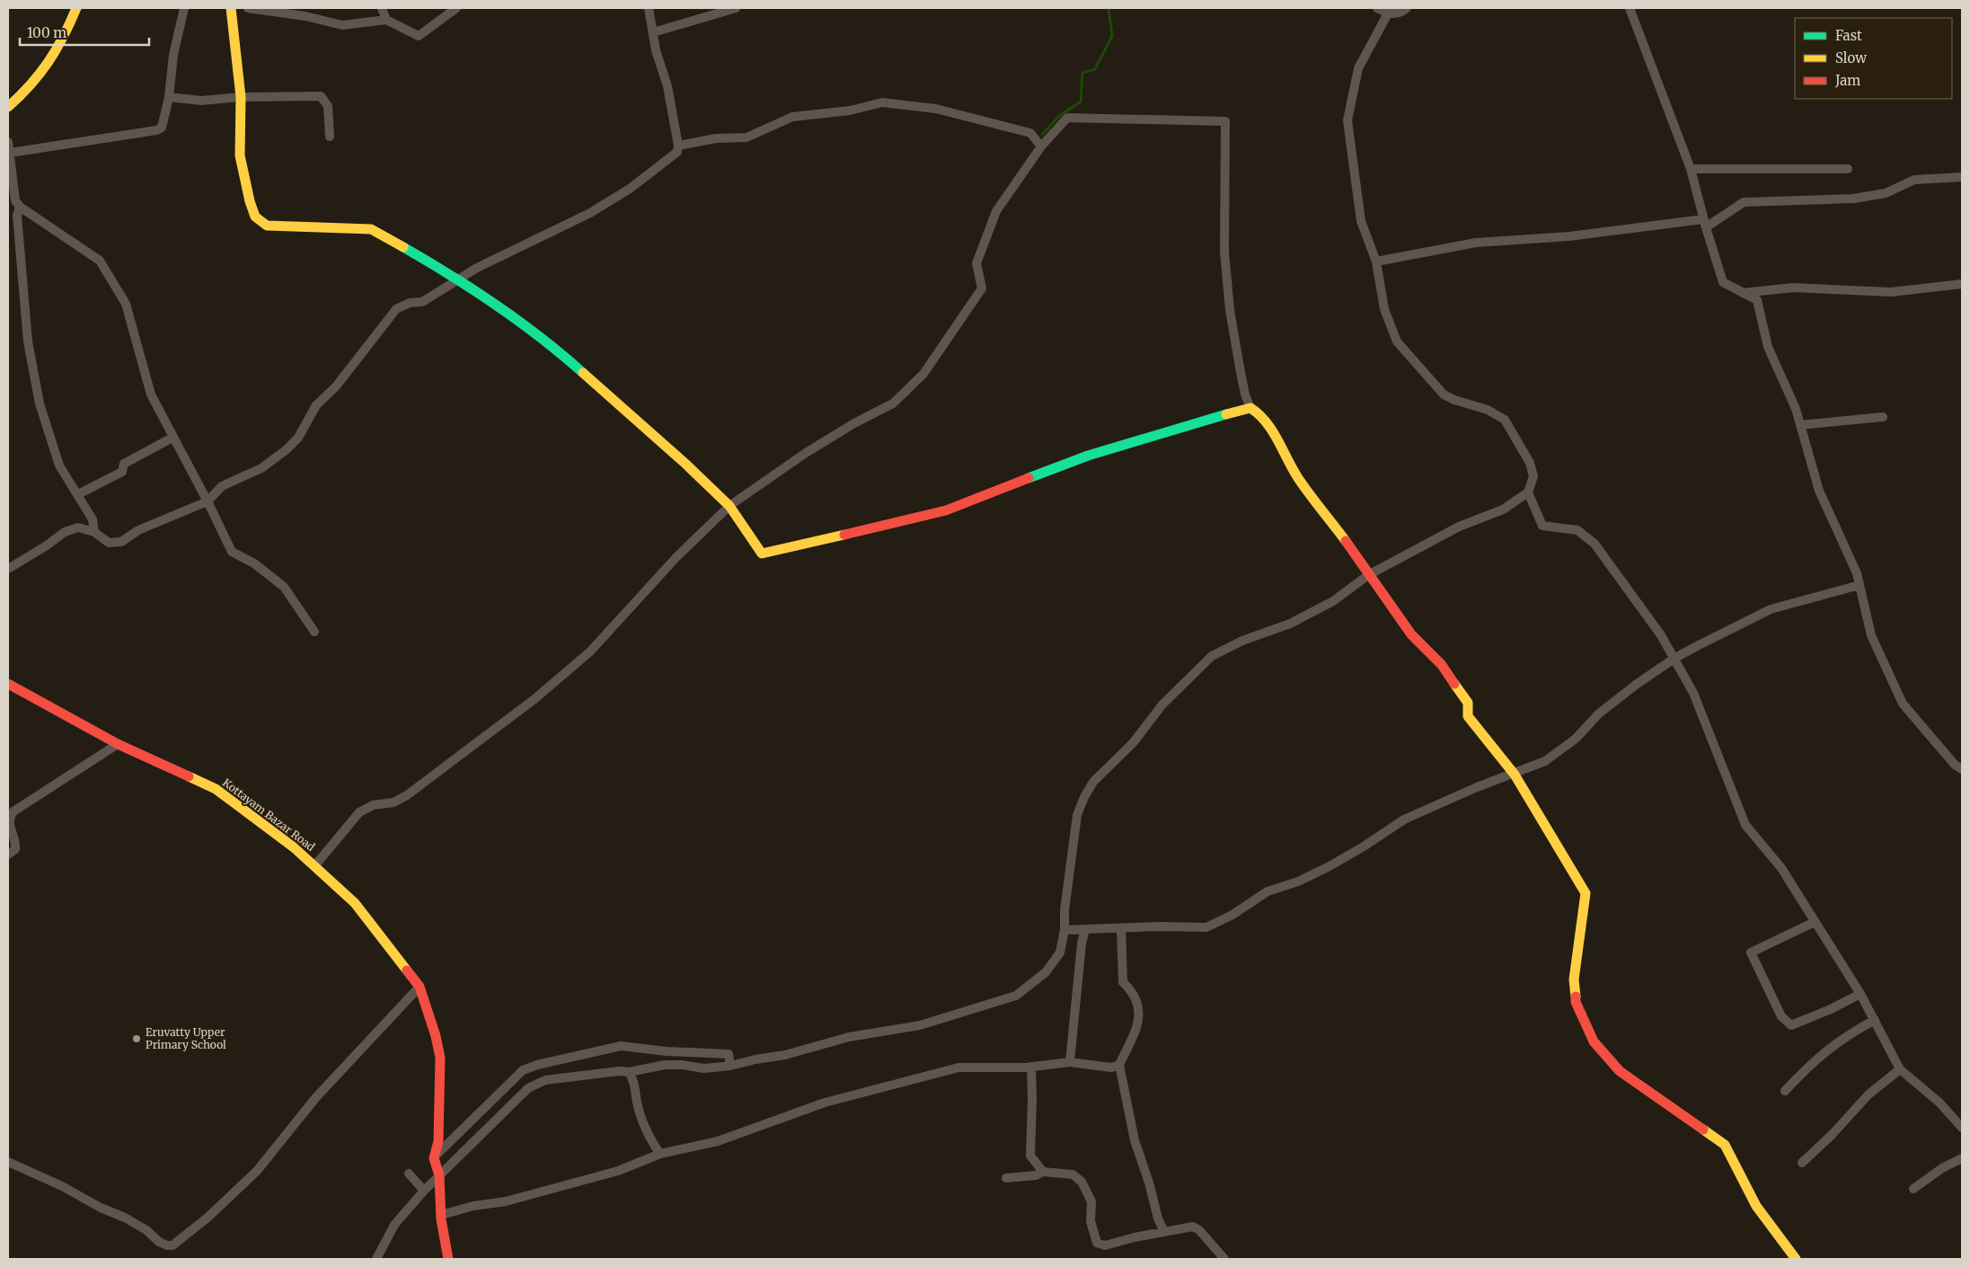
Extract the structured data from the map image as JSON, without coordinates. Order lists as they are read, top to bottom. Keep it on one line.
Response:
{"streets":{"street":["Kottayam Bazar Road"]},"places":["Eruvatty Upper Primary School"],"legend":["Fast","Slow","Jam"],"scale_bar":"100 m"}
